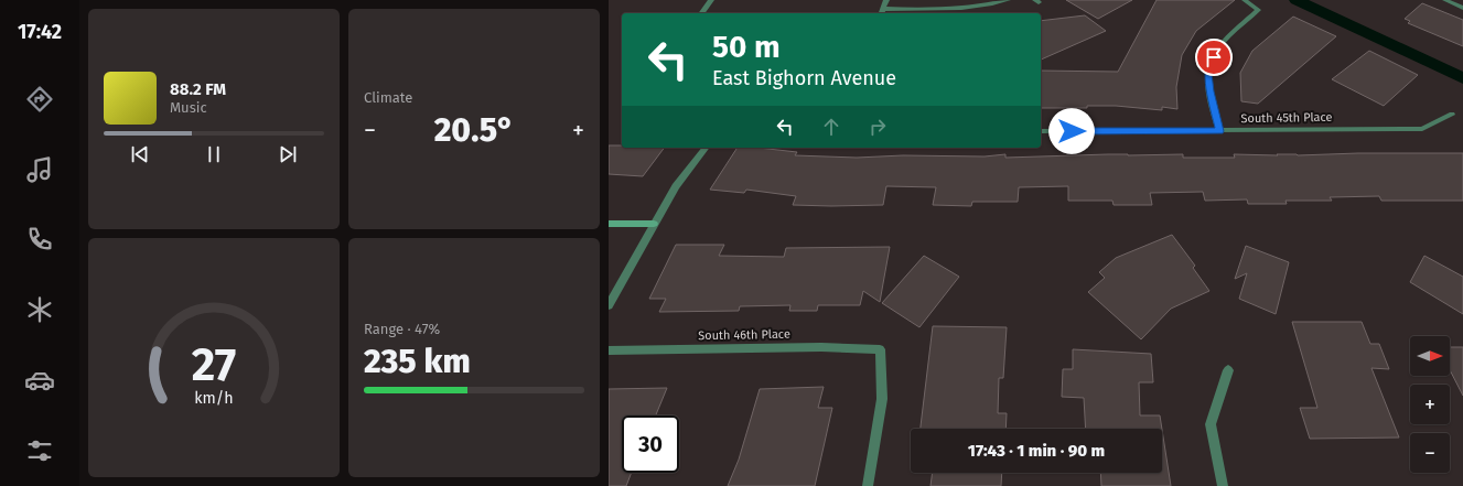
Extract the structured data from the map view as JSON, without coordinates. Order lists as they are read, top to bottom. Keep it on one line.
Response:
{"streets":{"street":["South 45th Place","South 46th Place"]},"north":"right","page":{"tabs":"17:42","tile":["Climate",["Range · 47%","235 km"]],"turn":["50 m","East Bighorn Avenue"],"song":["88.2 FM","Music"],"heat":["−","20.5°","+"],"map_buttons":["+","−"],"limit":"30","trip":"17:43 · 1 min · 90 m","gauge":["27","km/h"]}}
